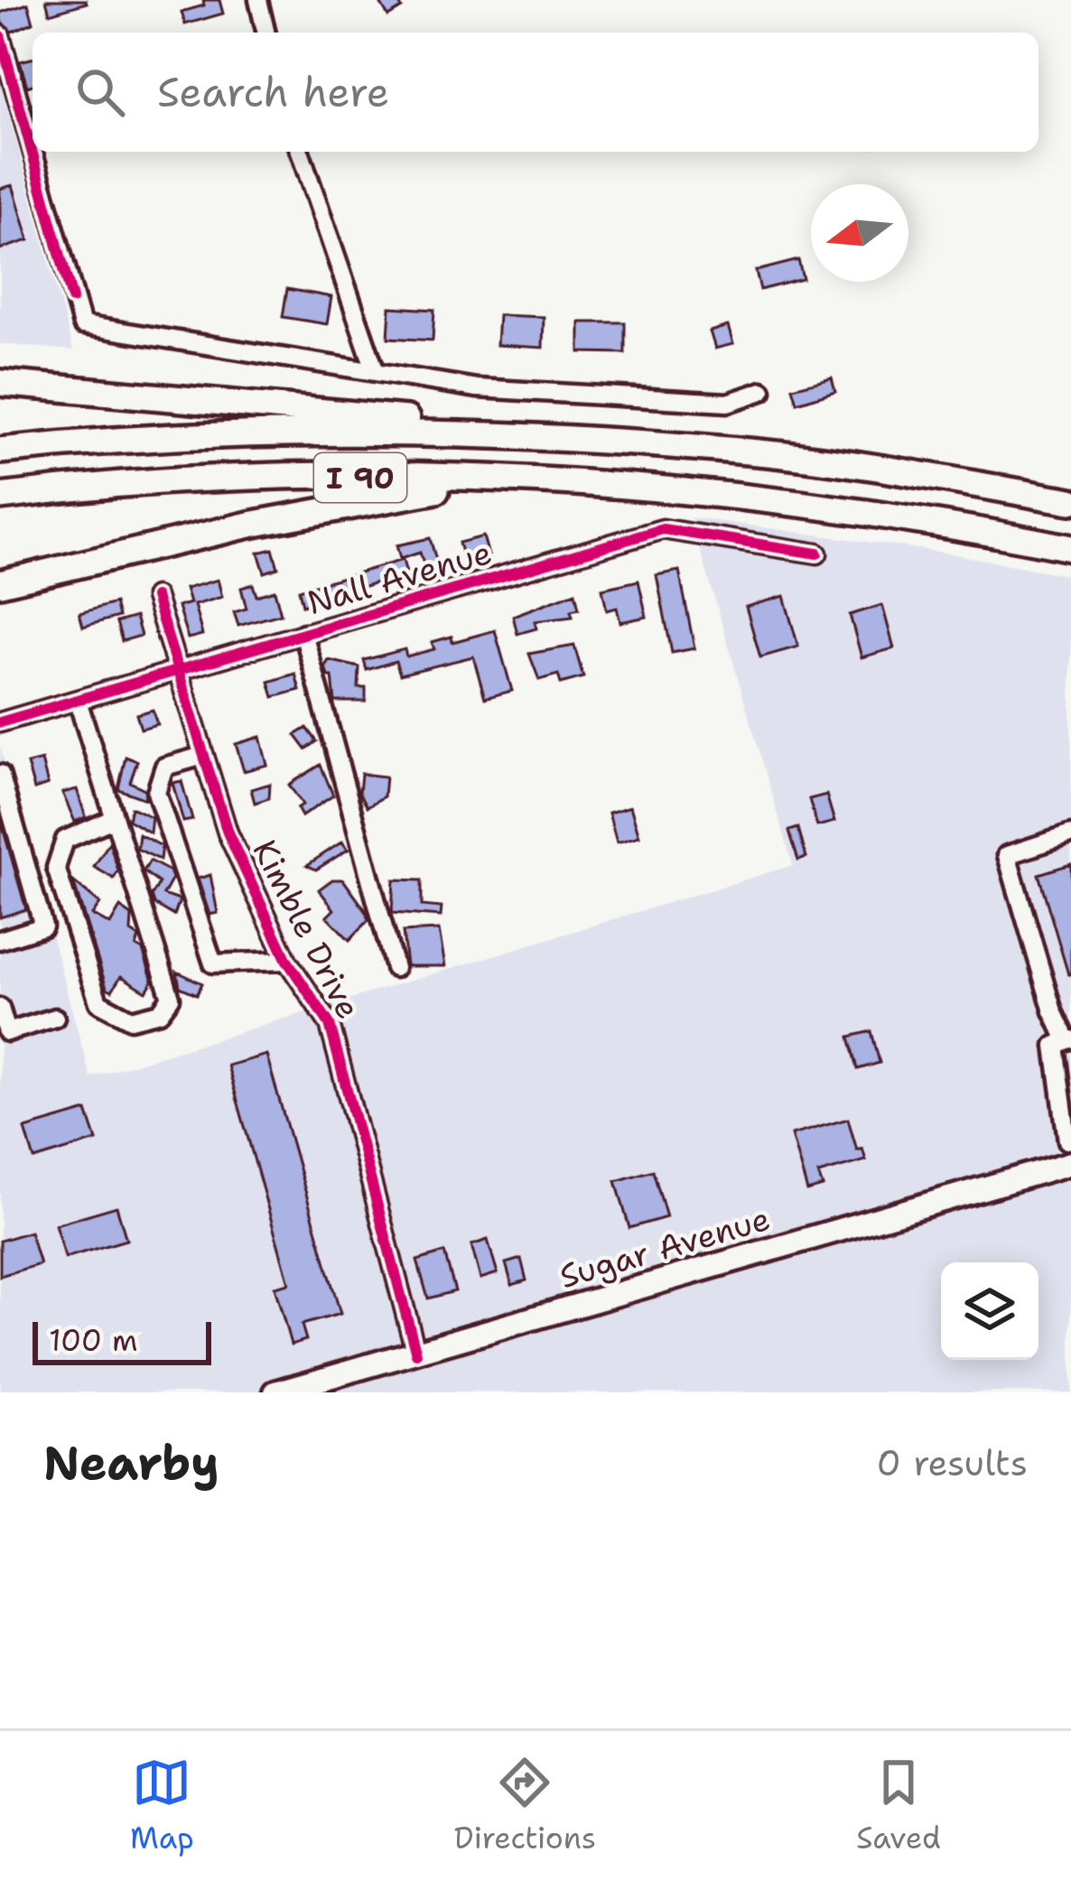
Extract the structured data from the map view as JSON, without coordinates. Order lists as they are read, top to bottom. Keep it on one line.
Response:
{"streets":{"highway":["I 90"],"main road":["Sugar Avenue"],"street":["Nall Avenue","Kimble Drive"]},"crossings":[["Nall Avenue","Kimble Drive"],["Kimble Drive","Sugar Avenue"]],"scale_bar":"100 m","north":"left","page":{"search":"Search here","scale":"100 m","heading":["Nearby","0 results"],"nav":["Map","Directions","Saved"]}}
